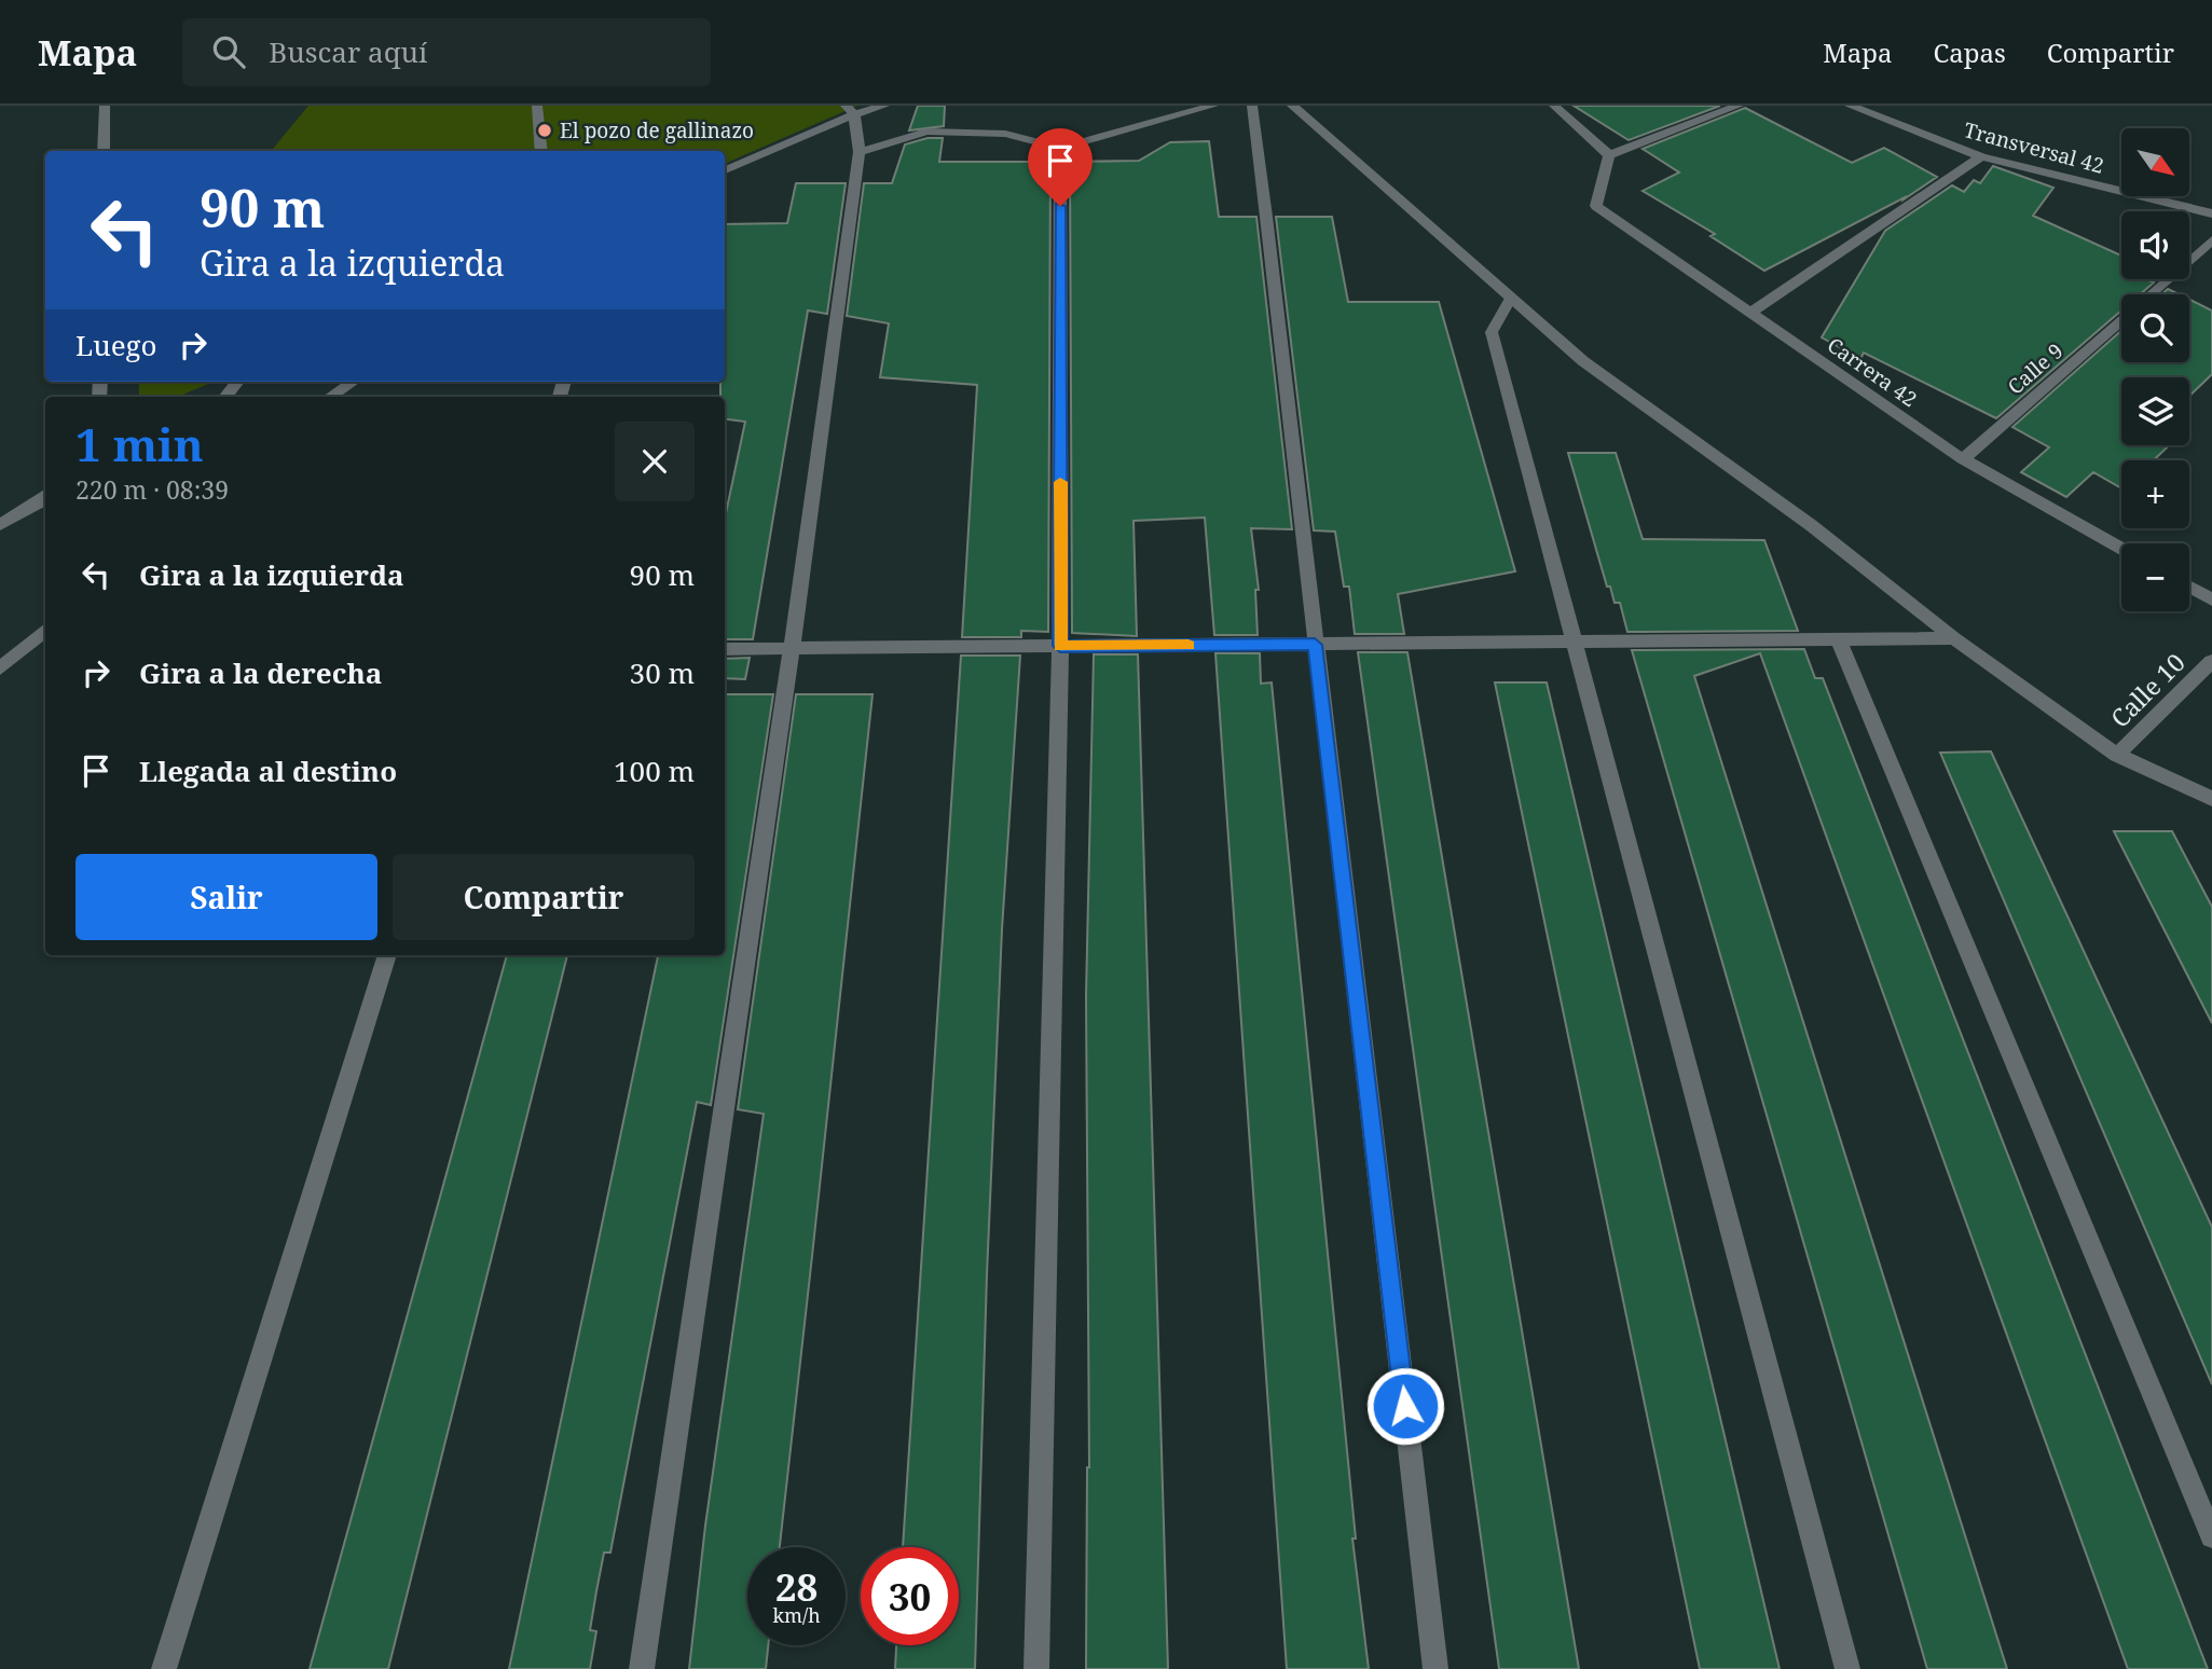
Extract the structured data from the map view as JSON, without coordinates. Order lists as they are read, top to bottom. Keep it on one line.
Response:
{"streets":{"street":["Transversal 42","Calle 9","Carrera 42","Calle 10"]},"crossings":[["Calle 9","Carrera 42"]],"places":["El pozo de gallinazo"],"north":"bottom right","page":{"header":"Mapa","search":"Buscar aquí","nav":["Mapa","Capas","Compartir"],"map_buttons":["+","−"],"turn":["90 m","Gira a la izquierda"],"then":"Luego","heading":["1 min","220 m · 08:39"],"list":[{"name":"Gira a la izquierda","value":"90 m"},{"name":"Gira a la derecha","value":"30 m"},{"name":"Llegada al destino","value":"100 m"}],"buttons":["Salir","Compartir"],"speed":"28 km/h","limit":"30"}}
